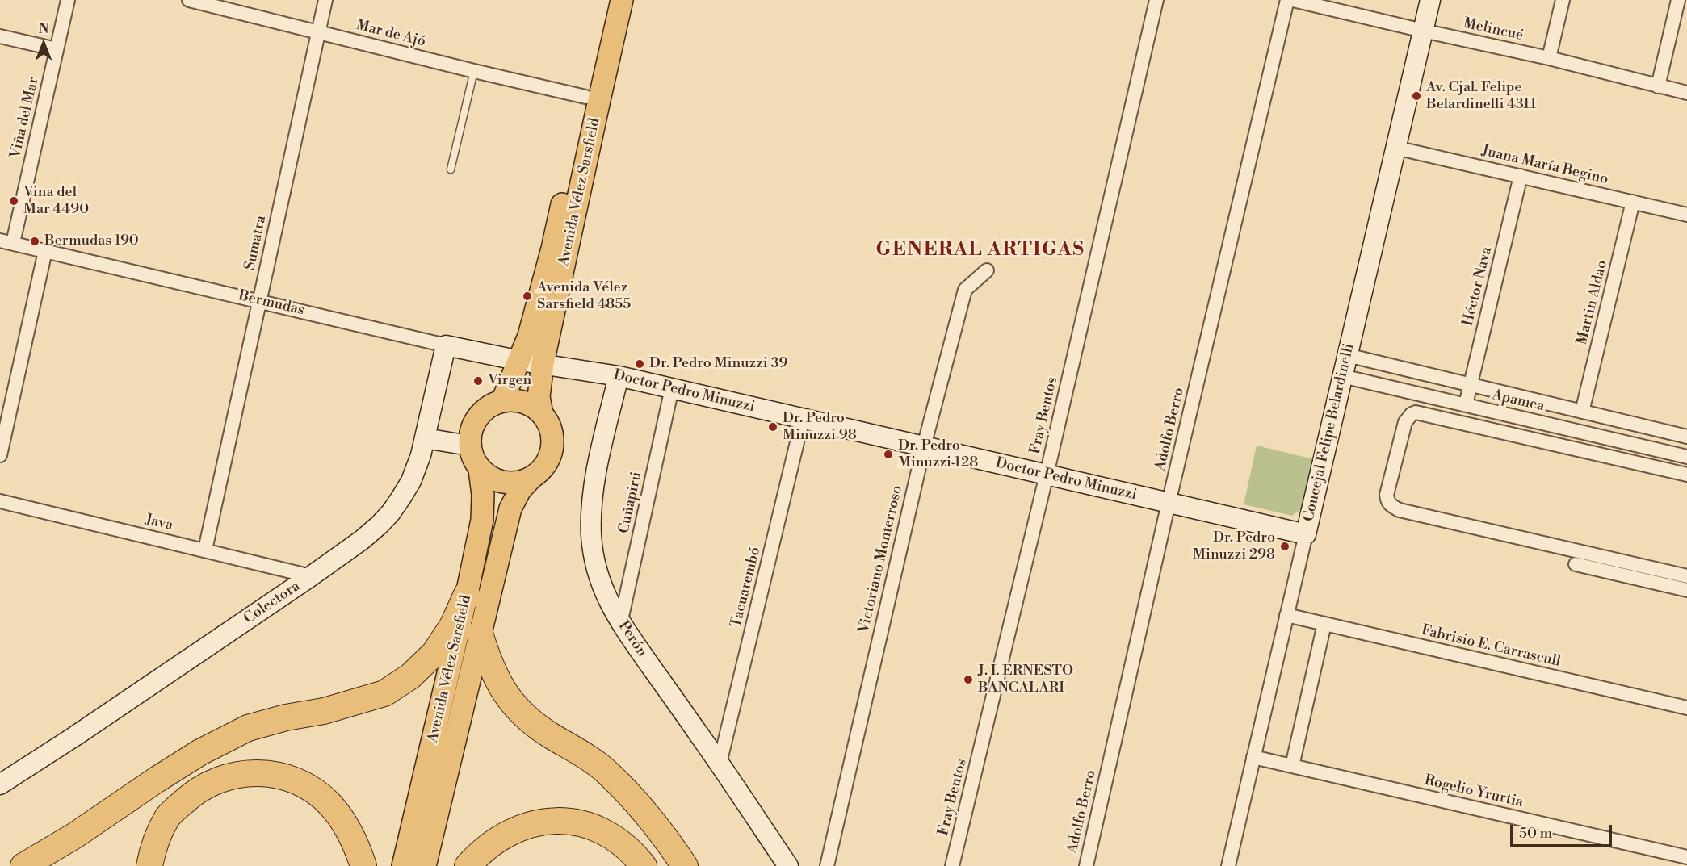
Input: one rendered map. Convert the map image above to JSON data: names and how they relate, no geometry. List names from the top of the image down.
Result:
{
  "streets": {
    "main road": [
      "Avenida Vélez Sarsfield",
      "Bermudas",
      "Doctor Pedro Minuzzi",
      "Concejal Felipe Belardinelli",
      "Colectora",
      "Perón"
    ],
    "street": [
      "Melincué",
      "Mar de Ajó",
      "Viña del Mar",
      "Juana María Begino",
      "Sumatra",
      "Héctor Nava",
      "Martin Aldao",
      "Apamea",
      "Fray Bentos",
      "Adolfo Berro",
      "Cuñapirú",
      "Java",
      "Victoriano Monterroso",
      "Tacuarembó",
      "Fabrisio E. Carrascull",
      "Rogelio Yrurtia"
    ]
  },
  "crossings": [
    ["Melincué", "Concejal Felipe Belardinelli"],
    ["Mar de Ajó", "Avenida Vélez Sarsfield"],
    ["Mar de Ajó", "Sumatra"],
    ["Viña del Mar", "Bermudas"],
    ["Juana María Begino", "Héctor Nava"],
    ["Juana María Begino", "Martin Aldao"],
    ["Juana María Begino", "Concejal Felipe Belardinelli"],
    ["Avenida Vélez Sarsfield", "Bermudas"],
    ["Avenida Vélez Sarsfield", "Doctor Pedro Minuzzi"],
    ["Sumatra", "Bermudas"],
    ["Sumatra", "Java"],
    ["Héctor Nava", "Apamea"],
    ["Martin Aldao", "Apamea"],
    ["Bermudas", "Doctor Pedro Minuzzi"],
    ["Bermudas", "Colectora"],
    ["Doctor Pedro Minuzzi", "Fray Bentos"],
    ["Doctor Pedro Minuzzi", "Adolfo Berro"],
    ["Doctor Pedro Minuzzi", "Concejal Felipe Belardinelli"],
    ["Doctor Pedro Minuzzi", "Cuñapirú"],
    ["Doctor Pedro Minuzzi", "Victoriano Monterroso"],
    ["Doctor Pedro Minuzzi", "Tacuarembó"],
    ["Doctor Pedro Minuzzi", "Perón"],
    ["Apamea", "Concejal Felipe Belardinelli"],
    ["Concejal Felipe Belardinelli", "Fabrisio E. Carrascull"],
    ["Concejal Felipe Belardinelli", "Rogelio Yrurtia"],
    ["Cuñapirú", "Perón"],
    ["Java", "Colectora"],
    ["Tacuarembó", "Perón"]
  ],
  "districts": ["GENERAL ARTIGAS"],
  "places": [
    "Av. Cjal. Felipe Belardinelli 4311",
    "Vina del Mar 4490",
    "Bermudas 190",
    "Avenida Vélez Sarsfield 4855",
    "Dr. Pedro Minuzzi 39",
    "Virgen",
    "Dr. Pedro Minuzzi 98",
    "Dr. Pedro Minuzzi 128",
    "Dr. Pedro Minuzzi 298",
    "J. I. ERNESTO BANCALARI"
  ],
  "scale_bar": "50 m",
  "north": "top"
}
